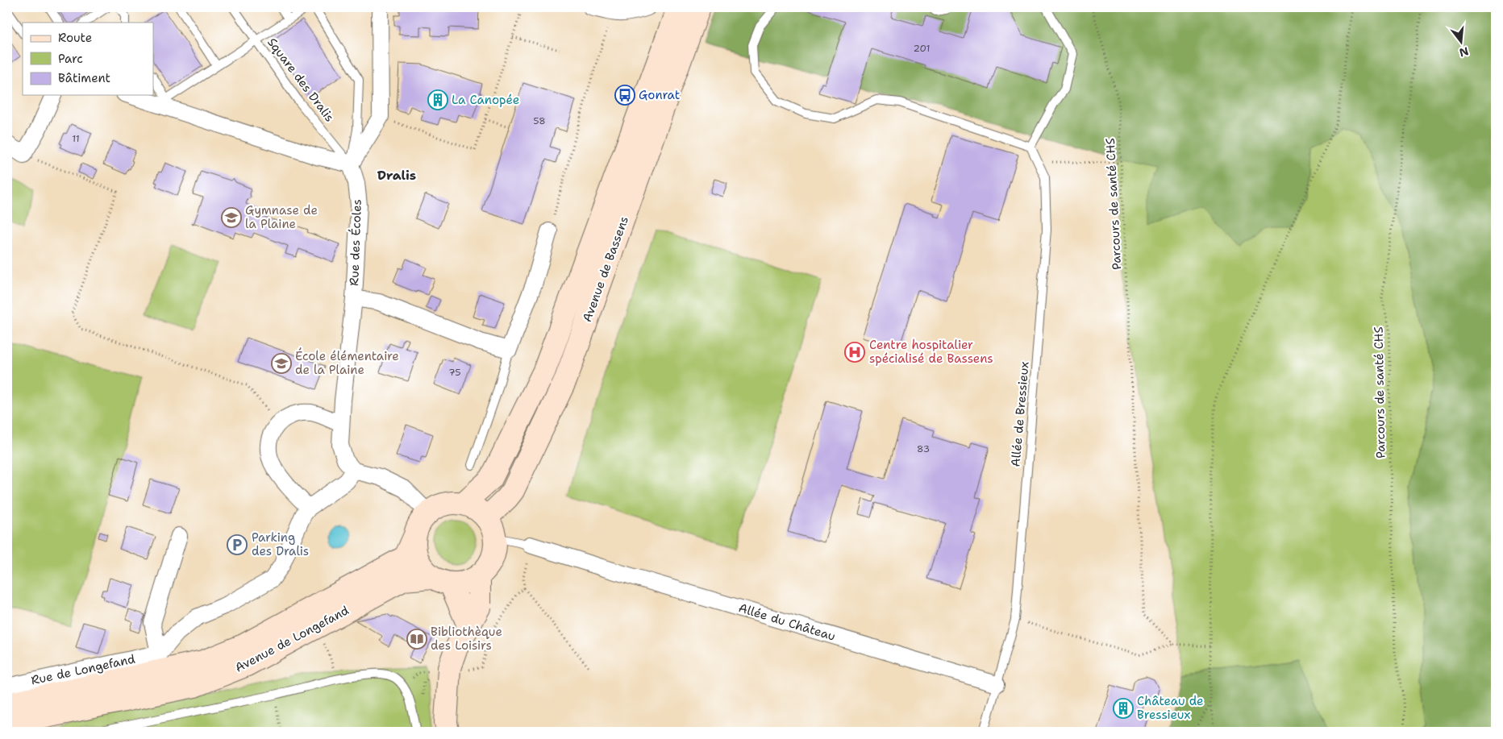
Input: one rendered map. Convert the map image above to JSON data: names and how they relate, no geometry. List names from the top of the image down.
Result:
{
  "streets": {
    "main road": ["Avenue de Bassens", "Avenue de Longefand"],
    "street": ["Rue des Écoles", "Allée du Château", "Rue de Longefand"],
    "lane": ["Square des Dralis", "Allée de Bressieux"],
    "path": ["Parcours de santé CHS"]
  },
  "crossings": [
    ["Square des Dralis", "Rue des Écoles"],
    ["Avenue de Bassens", "Avenue de Longefand"],
    ["Allée de Bressieux", "Allée du Château"]
  ],
  "districts": ["Dralis"],
  "places": {
    "bus stop": ["Gonrat"],
    "building": ["La Canopée", "Château de Bressieux"],
    "school or university": ["Gymnase de la Plaine", "École élémentaire de la Plaine"],
    "hospital": ["Centre hospitalier spécialisé de Bassens"],
    "parking": ["Parking des Dralis"],
    "library": ["Bibliothèque des Loisirs"]
  },
  "house_numbers": [
    "201",
    "58",
    "11",
    "75",
    "83"
  ],
  "legend": ["Route", "Parc", "Bâtiment"],
  "north": "bottom"
}
